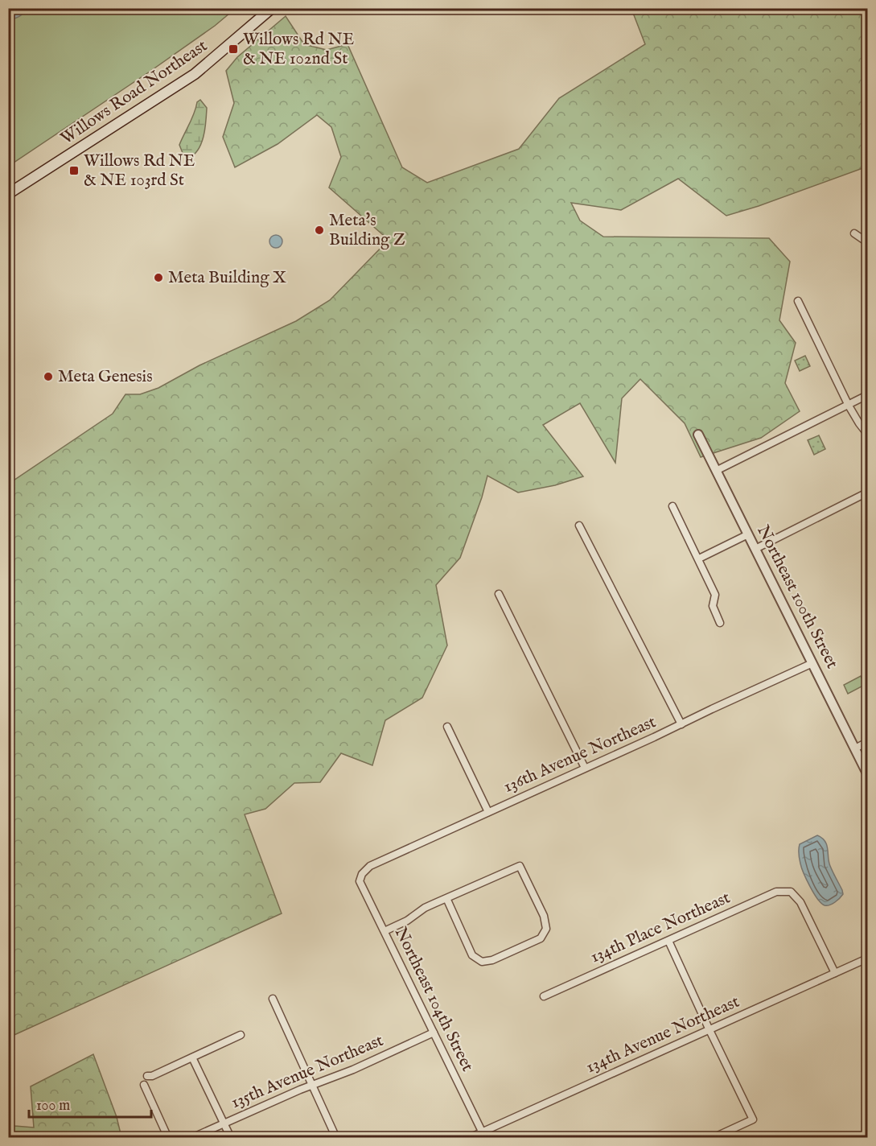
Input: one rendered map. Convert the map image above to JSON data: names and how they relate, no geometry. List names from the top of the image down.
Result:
{
  "streets": {
    "main road": ["Willows Road Northeast"],
    "street": [
      "Northeast 100th Street",
      "136th Avenue Northeast",
      "134th Place Northeast",
      "Northeast 104th Street",
      "134th Avenue Northeast",
      "135th Avenue Northeast"
    ]
  },
  "crossings": [
    ["Northeast 100th Street", "136th Avenue Northeast"],
    ["136th Avenue Northeast", "Northeast 104th Street"],
    ["134th Place Northeast", "134th Avenue Northeast"],
    ["Northeast 104th Street", "134th Avenue Northeast"],
    ["Northeast 104th Street", "135th Avenue Northeast"]
  ],
  "places": {
    "transit": ["Willows Rd NE & NE 102nd St", "Willows Rd NE & NE 103rd St"],
    "other": ["Meta's Building Z", "Meta Building X", "Meta Genesis"]
  },
  "scale_bar": "100 m"
}
